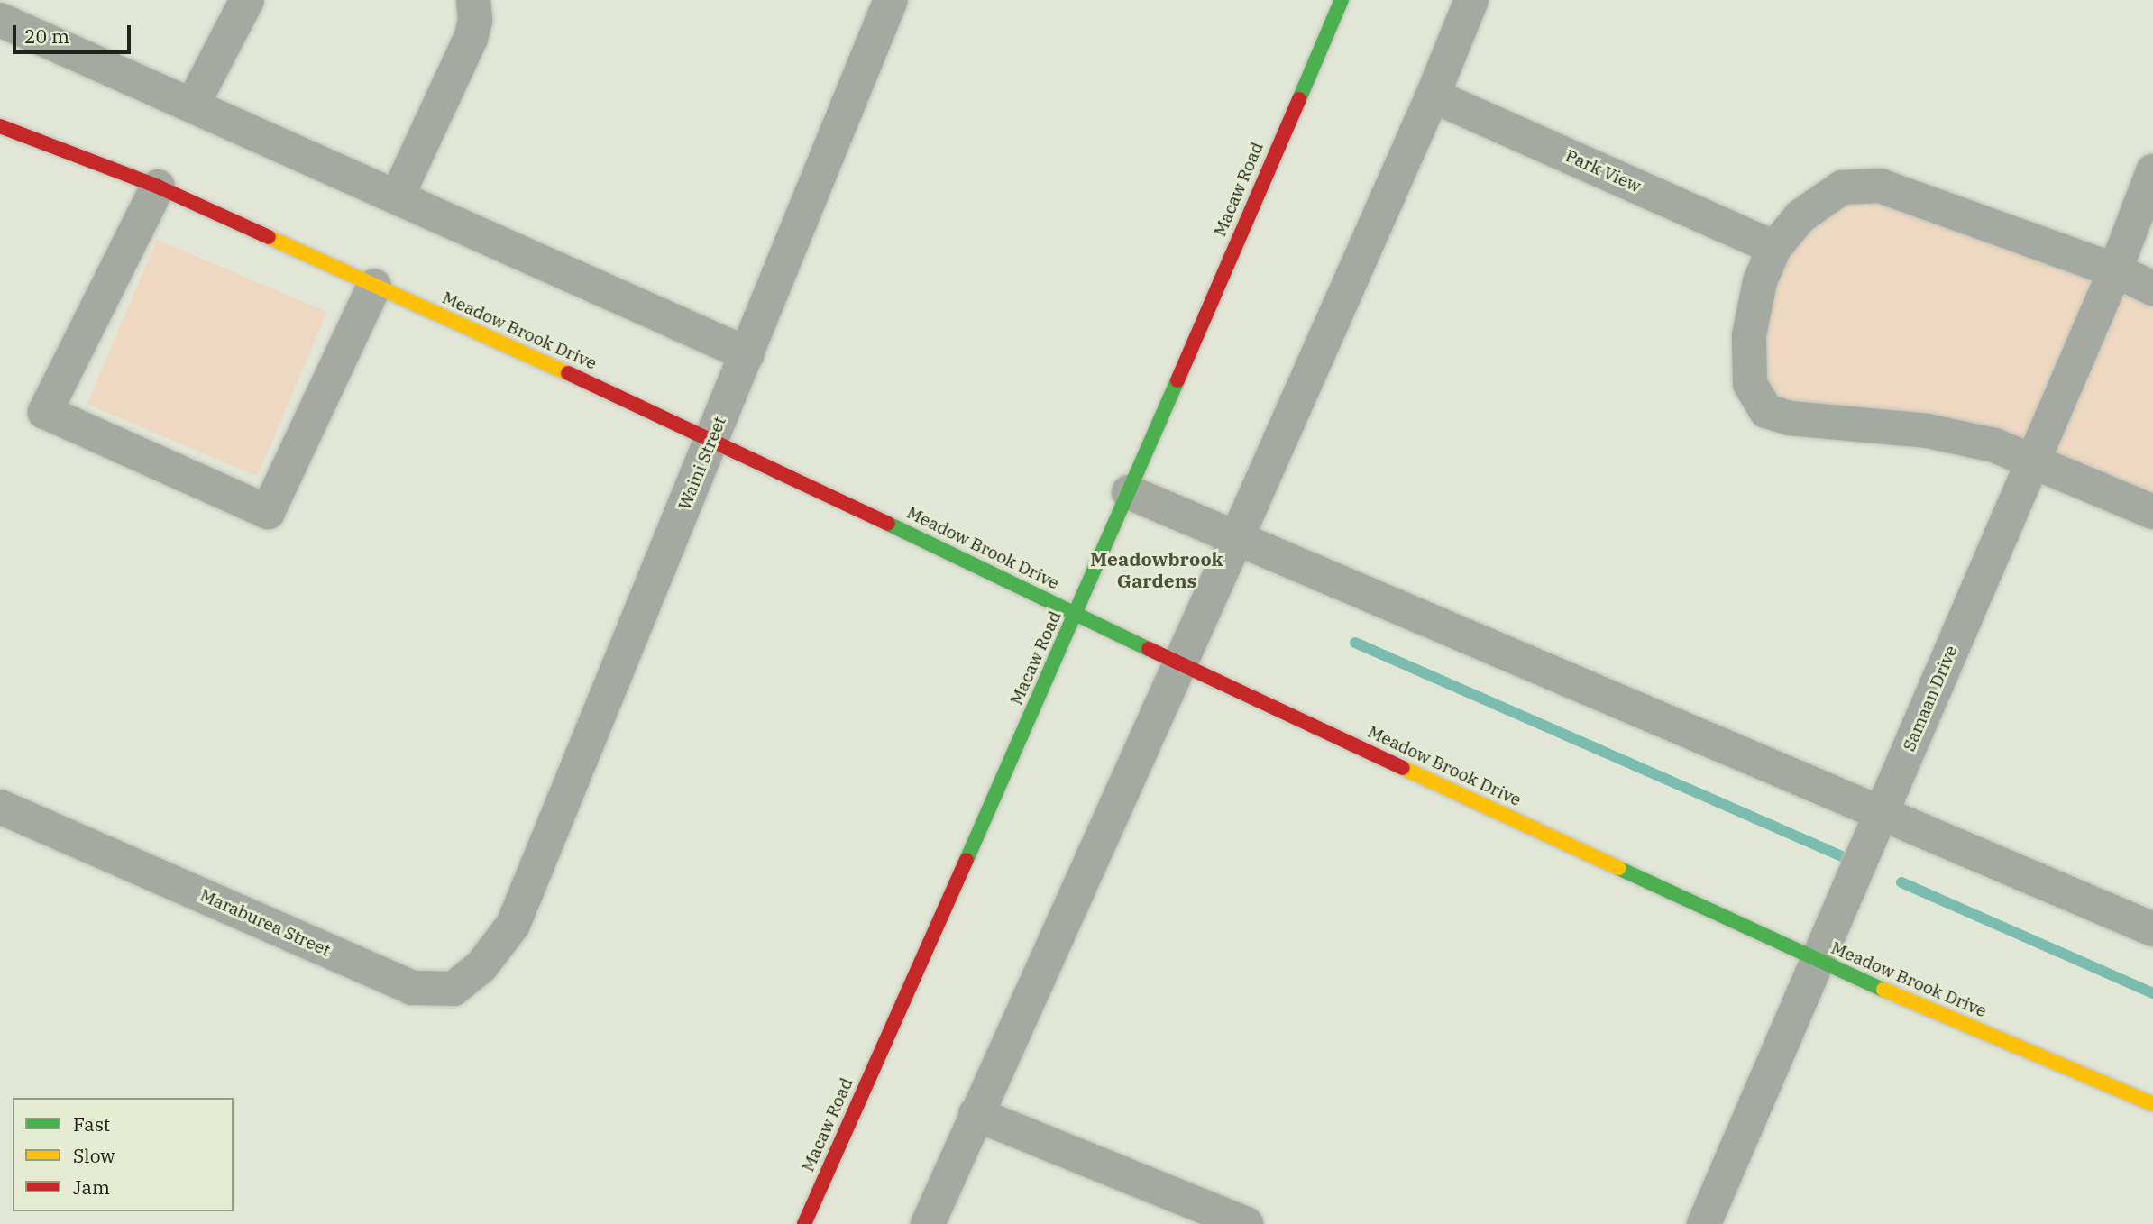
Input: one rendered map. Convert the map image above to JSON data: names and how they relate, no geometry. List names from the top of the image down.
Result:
{
  "streets": {
    "street": [
      "Park View",
      "Macaw Road",
      "Meadow Brook Drive",
      "Waini Street",
      "Samaan Drive",
      "Maraburea Street"
    ]
  },
  "crossings": [
    ["Macaw Road", "Meadow Brook Drive"],
    ["Meadow Brook Drive", "Waini Street"],
    ["Meadow Brook Drive", "Samaan Drive"],
    ["Waini Street", "Maraburea Street"]
  ],
  "districts": ["Meadowbrook Gardens"],
  "legend": ["Fast", "Slow", "Jam"],
  "scale_bar": "20 m"
}
